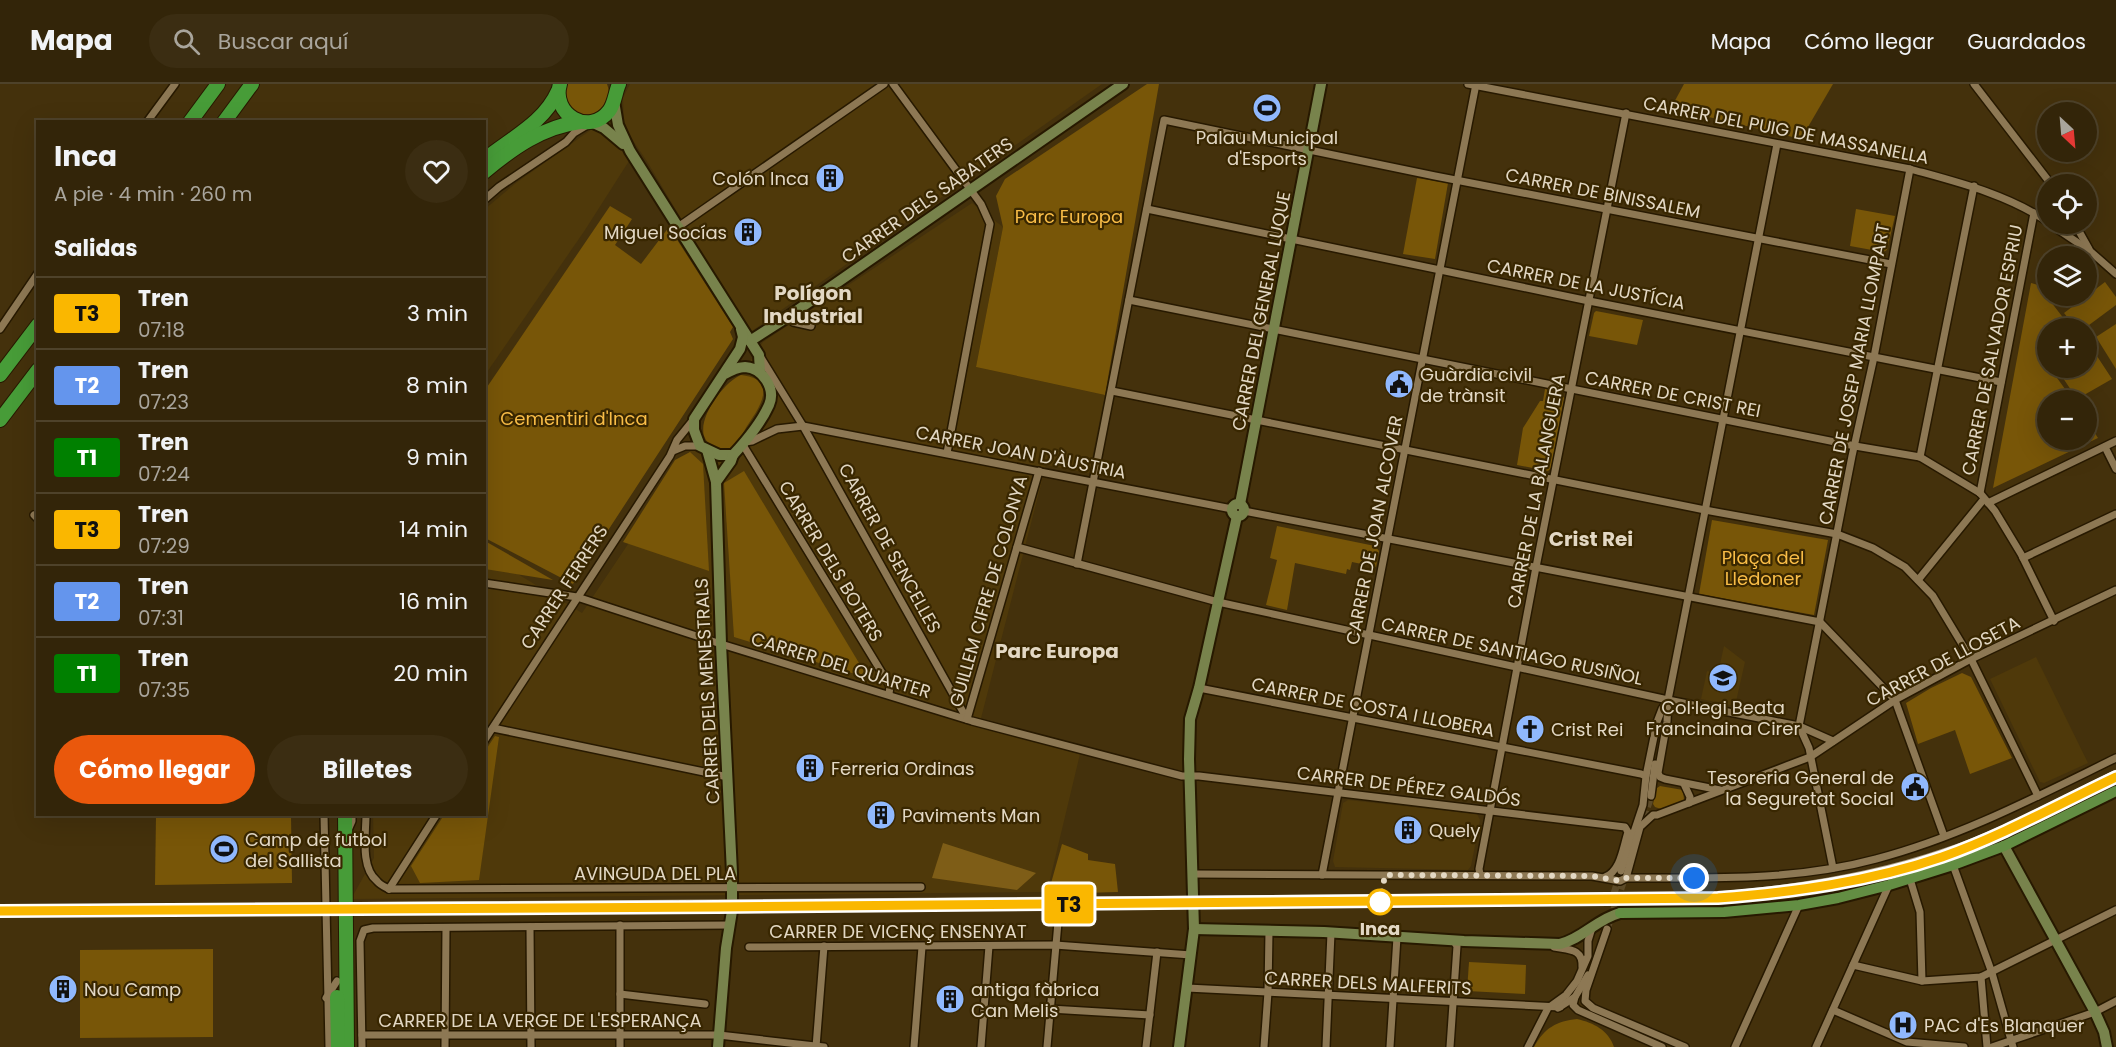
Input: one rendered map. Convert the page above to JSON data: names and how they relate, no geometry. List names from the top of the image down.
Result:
{
  "streets": {
    "street": [
      "CARRER DEL PUIG DE MASSANELLA",
      "CARRER DE BINISSALEM",
      "CARRER DELS SABATERS",
      "CARRER DE LA JUSTÍCIA",
      "CARRER DEL GENERAL LUQUE",
      "CARRER DE SALVADOR ESPRIU",
      "CARRER DE JOSEP MARIA LLOMPART",
      "CARRER DE CRIST REI",
      "CARRER JOAN D'ÀUSTRIA",
      "CARRER DE LA BALANGUERA",
      "CARRER DE JOAN ALCOVER",
      "CARRER DE SENCELLES",
      "CARRER DELS BOTERS",
      "CARRER FERRERS",
      "GUILLEM CIFRE DE COLONYA",
      "CARRER DE SANTIAGO RUSIÑOL",
      "CARRER DE LLOSETA",
      "CARRER DEL QUARTER",
      "CARRER DELS MENESTRALS",
      "CARRER DE COSTA I LLOBERA",
      "CARRER DE PÉREZ GALDÓS",
      "AVINGUDA DEL PLA",
      "CARRER DE VICENÇ ENSENYAT",
      "CARRER DELS MALFERITS",
      "CARRER DE LA VERGE DE L'ESPERANÇA"
    ]
  },
  "crossings": [
    ["CARRER DEL PUIG DE MASSANELLA", "CARRER DE SALVADOR ESPRIU"],
    ["CARRER DEL PUIG DE MASSANELLA", "CARRER DE JOSEP MARIA LLOMPART"],
    ["CARRER DEL PUIG DE MASSANELLA", "CARRER DE LA BALANGUERA"],
    ["CARRER DEL PUIG DE MASSANELLA", "CARRER DE JOAN ALCOVER"],
    ["CARRER DE BINISSALEM", "CARRER DE LA JUSTÍCIA"],
    ["CARRER DE BINISSALEM", "CARRER DEL GENERAL LUQUE"],
    ["CARRER DE BINISSALEM", "CARRER DE JOSEP MARIA LLOMPART"],
    ["CARRER DE BINISSALEM", "CARRER DE LA BALANGUERA"],
    ["CARRER DE BINISSALEM", "CARRER DE JOAN ALCOVER"],
    ["CARRER DELS SABATERS", "CARRER DE SENCELLES"],
    ["CARRER DE LA JUSTÍCIA", "CARRER DEL GENERAL LUQUE"],
    ["CARRER DE LA JUSTÍCIA", "CARRER DE SALVADOR ESPRIU"],
    ["CARRER DE LA JUSTÍCIA", "CARRER DE JOSEP MARIA LLOMPART"],
    ["CARRER DE LA JUSTÍCIA", "CARRER DE LA BALANGUERA"],
    ["CARRER DE LA JUSTÍCIA", "CARRER DE JOAN ALCOVER"],
    ["CARRER DEL GENERAL LUQUE", "CARRER DE CRIST REI"],
    ["CARRER DEL GENERAL LUQUE", "CARRER JOAN D'ÀUSTRIA"],
    ["CARRER DEL GENERAL LUQUE", "CARRER DE SANTIAGO RUSIÑOL"],
    ["CARRER DEL GENERAL LUQUE", "CARRER DEL QUARTER"],
    ["CARRER DEL GENERAL LUQUE", "CARRER DE COSTA I LLOBERA"],
    ["CARRER DEL GENERAL LUQUE", "CARRER DE PÉREZ GALDÓS"],
    ["CARRER DEL GENERAL LUQUE", "CARRER DE VICENÇ ENSENYAT"],
    ["CARRER DEL GENERAL LUQUE", "CARRER DELS MALFERITS"],
    ["CARRER DE JOSEP MARIA LLOMPART", "CARRER DE CRIST REI"],
    ["CARRER DE JOSEP MARIA LLOMPART", "CARRER JOAN D'ÀUSTRIA"],
    ["CARRER DE JOSEP MARIA LLOMPART", "CARRER DE SANTIAGO RUSIÑOL"],
    ["CARRER DE CRIST REI", "CARRER DE LA BALANGUERA"],
    ["CARRER DE CRIST REI", "CARRER DE JOAN ALCOVER"],
    ["CARRER JOAN D'ÀUSTRIA", "CARRER DE LA BALANGUERA"],
    ["CARRER JOAN D'ÀUSTRIA", "CARRER DE JOAN ALCOVER"],
    ["CARRER JOAN D'ÀUSTRIA", "CARRER DE SENCELLES"],
    ["CARRER JOAN D'ÀUSTRIA", "CARRER DELS BOTERS"],
    ["CARRER JOAN D'ÀUSTRIA", "CARRER FERRERS"],
    ["CARRER JOAN D'ÀUSTRIA", "GUILLEM CIFRE DE COLONYA"],
    ["CARRER JOAN D'ÀUSTRIA", "CARRER DELS MENESTRALS"],
    ["CARRER DE LA BALANGUERA", "CARRER DE SANTIAGO RUSIÑOL"],
    ["CARRER DE LA BALANGUERA", "CARRER DE COSTA I LLOBERA"],
    ["CARRER DE LA BALANGUERA", "CARRER DE PÉREZ GALDÓS"],
    ["CARRER DE JOAN ALCOVER", "CARRER DE SANTIAGO RUSIÑOL"],
    ["CARRER DE JOAN ALCOVER", "CARRER DE COSTA I LLOBERA"],
    ["CARRER DE JOAN ALCOVER", "CARRER DE PÉREZ GALDÓS"],
    ["CARRER DE SENCELLES", "CARRER DELS BOTERS"],
    ["CARRER DE SENCELLES", "CARRER FERRERS"],
    ["CARRER DE SENCELLES", "GUILLEM CIFRE DE COLONYA"],
    ["CARRER DE SENCELLES", "CARRER DEL QUARTER"],
    ["CARRER DE SENCELLES", "CARRER DELS MENESTRALS"],
    ["CARRER DELS BOTERS", "CARRER FERRERS"],
    ["CARRER DELS BOTERS", "CARRER DEL QUARTER"],
    ["CARRER DELS BOTERS", "CARRER DELS MENESTRALS"],
    ["CARRER FERRERS", "CARRER DEL QUARTER"],
    ["CARRER FERRERS", "CARRER DELS MENESTRALS"],
    ["GUILLEM CIFRE DE COLONYA", "CARRER DE SANTIAGO RUSIÑOL"],
    ["GUILLEM CIFRE DE COLONYA", "CARRER DEL QUARTER"],
    ["CARRER DE SANTIAGO RUSIÑOL", "CARRER DE LLOSETA"],
    ["CARRER DEL QUARTER", "CARRER DELS MENESTRALS"],
    ["CARRER DEL QUARTER", "CARRER DE PÉREZ GALDÓS"],
    ["CARRER DELS MENESTRALS", "AVINGUDA DEL PLA"],
    ["CARRER DELS MENESTRALS", "CARRER DE LA VERGE DE L'ESPERANÇA"]
  ],
  "districts": ["Polígon Industrial", "Crist Rei", "Parc Europa"],
  "parks": ["Parc Europa", "Cementiri d'Inca", "Plaça del Lledoner"],
  "places": {
    "sports": ["Palau Municipal d'Esports", "Camp de futbol del Sallista"],
    "building": [
      "Colón Inca",
      "Miguel Socías",
      "Ferreria Ordinas",
      "Paviments Man",
      "Quely",
      "Nou Camp",
      "antiga fàbrica Can Melis"
    ],
    "public building": ["Guàrdia civil de trànsit", "Tesoreria General de la Seguretat Social"],
    "school or university": ["Col·legi Beata Francinaina Cirer"],
    "church": ["Crist Rei"],
    "other": ["Inca"],
    "hospital": ["PAC d'Es Blanquer"]
  },
  "north": "bottom right",
  "page": {
    "header": "Mapa",
    "search": "Buscar aquí",
    "nav": ["Mapa", "Cómo llegar", "Guardados"],
    "on_map": "T3",
    "map_buttons": ["+", "−"],
    "heading": [
      ["Inca", "A pie · 4 min · 260 m"],
      "Salidas"
    ],
    "list": [
      {
        "mark": "T3",
        "name": "Tren",
        "note": "07:18",
        "value": "3 min"
      },
      {
        "mark": "T2",
        "name": "Tren",
        "note": "07:23",
        "value": "8 min"
      },
      {
        "mark": "T1",
        "name": "Tren",
        "note": "07:24",
        "value": "9 min"
      },
      {
        "mark": "T3",
        "name": "Tren",
        "note": "07:29",
        "value": "14 min"
      },
      {
        "mark": "T2",
        "name": "Tren",
        "note": "07:31",
        "value": "16 min"
      },
      {
        "mark": "T1",
        "name": "Tren",
        "note": "07:35",
        "value": "20 min"
      }
    ],
    "buttons": ["Cómo llegar", "Billetes"]
  }
}
